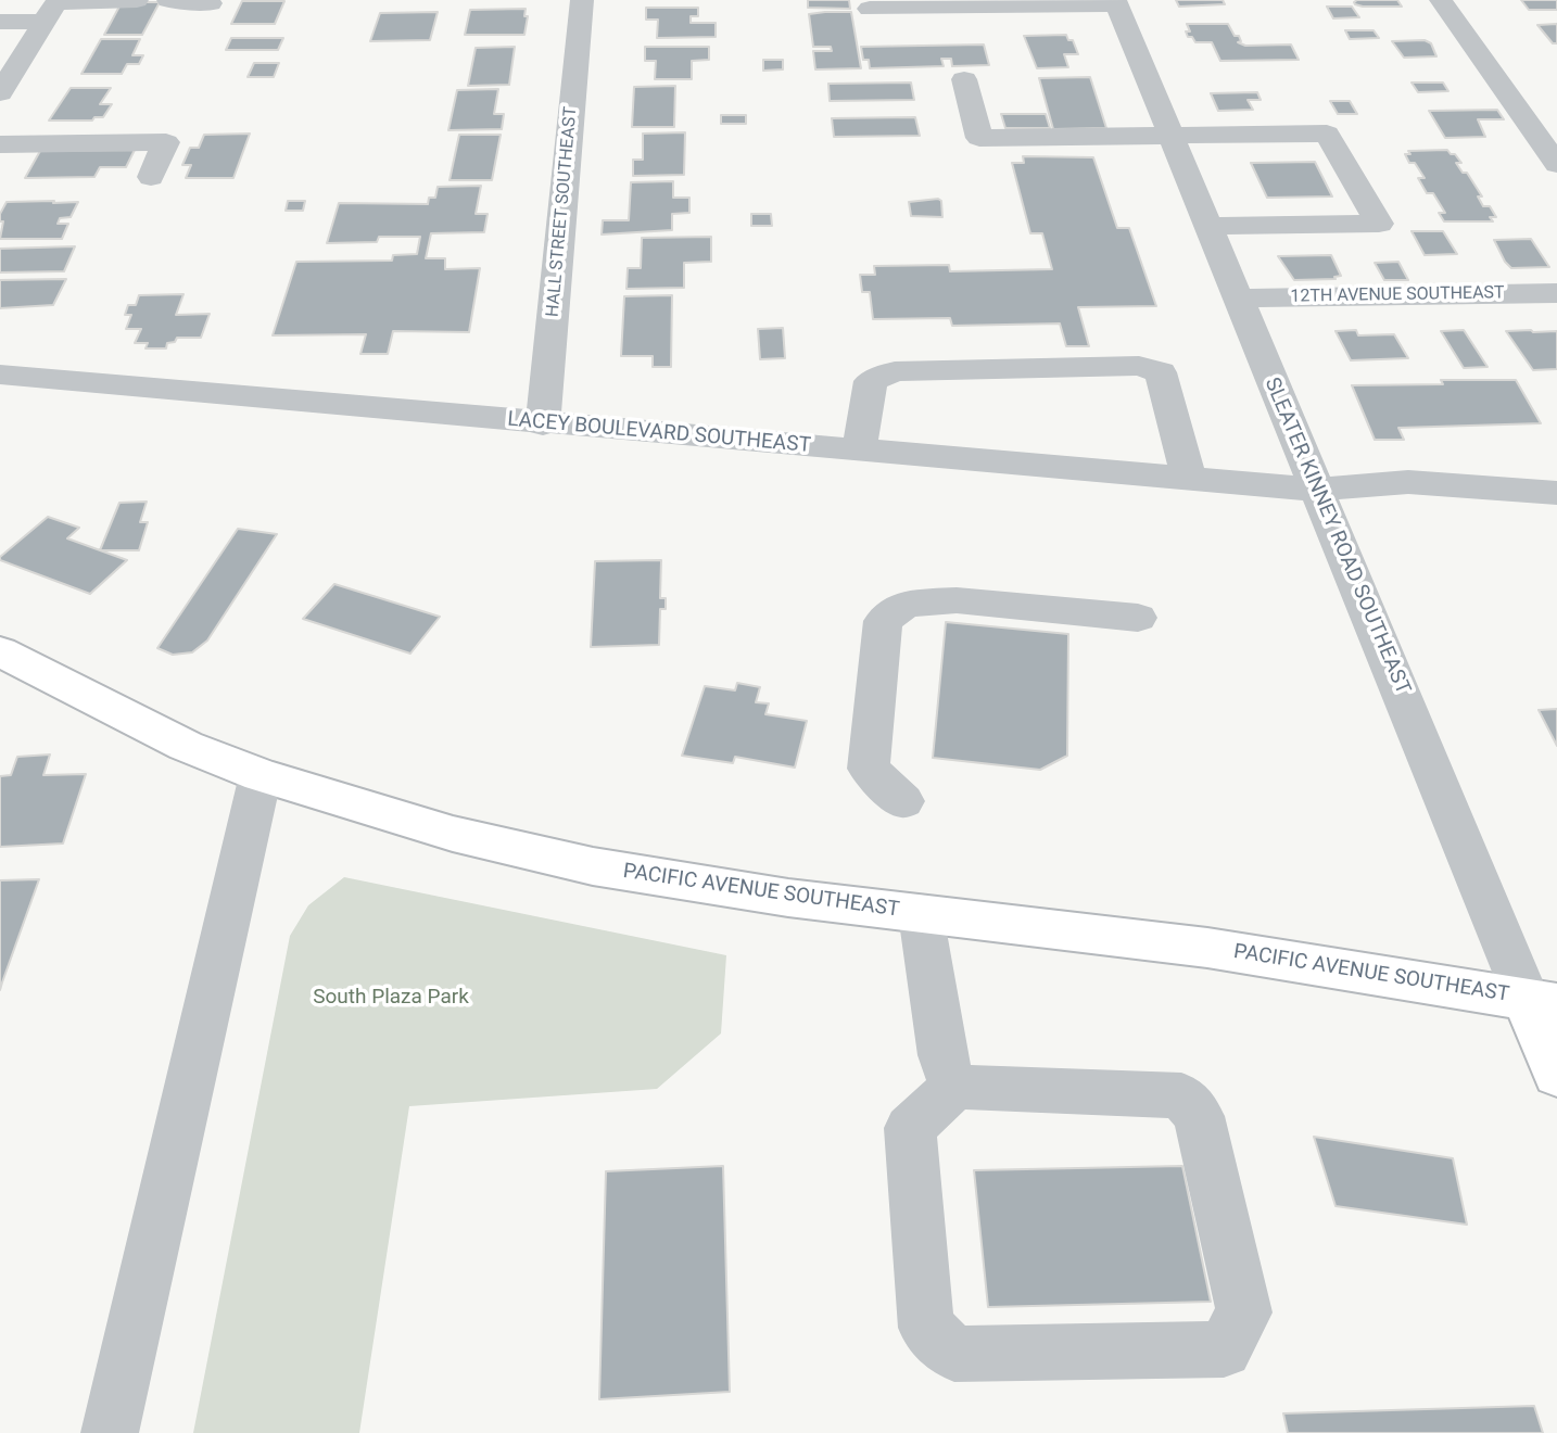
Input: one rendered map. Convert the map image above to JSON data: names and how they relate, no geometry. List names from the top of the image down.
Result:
{
  "streets": {
    "main road": ["SLEATER KINNEY ROAD SOUTHEAST", "PACIFIC AVENUE SOUTHEAST"],
    "street": ["HALL STREET SOUTHEAST", "12TH AVENUE SOUTHEAST", "LACEY BOULEVARD SOUTHEAST"]
  },
  "crossings": [
    ["HALL STREET SOUTHEAST", "LACEY BOULEVARD SOUTHEAST"],
    ["12TH AVENUE SOUTHEAST", "SLEATER KINNEY ROAD SOUTHEAST"],
    ["LACEY BOULEVARD SOUTHEAST", "SLEATER KINNEY ROAD SOUTHEAST"],
    ["SLEATER KINNEY ROAD SOUTHEAST", "PACIFIC AVENUE SOUTHEAST"]
  ],
  "parks": ["South Plaza Park"]
}
